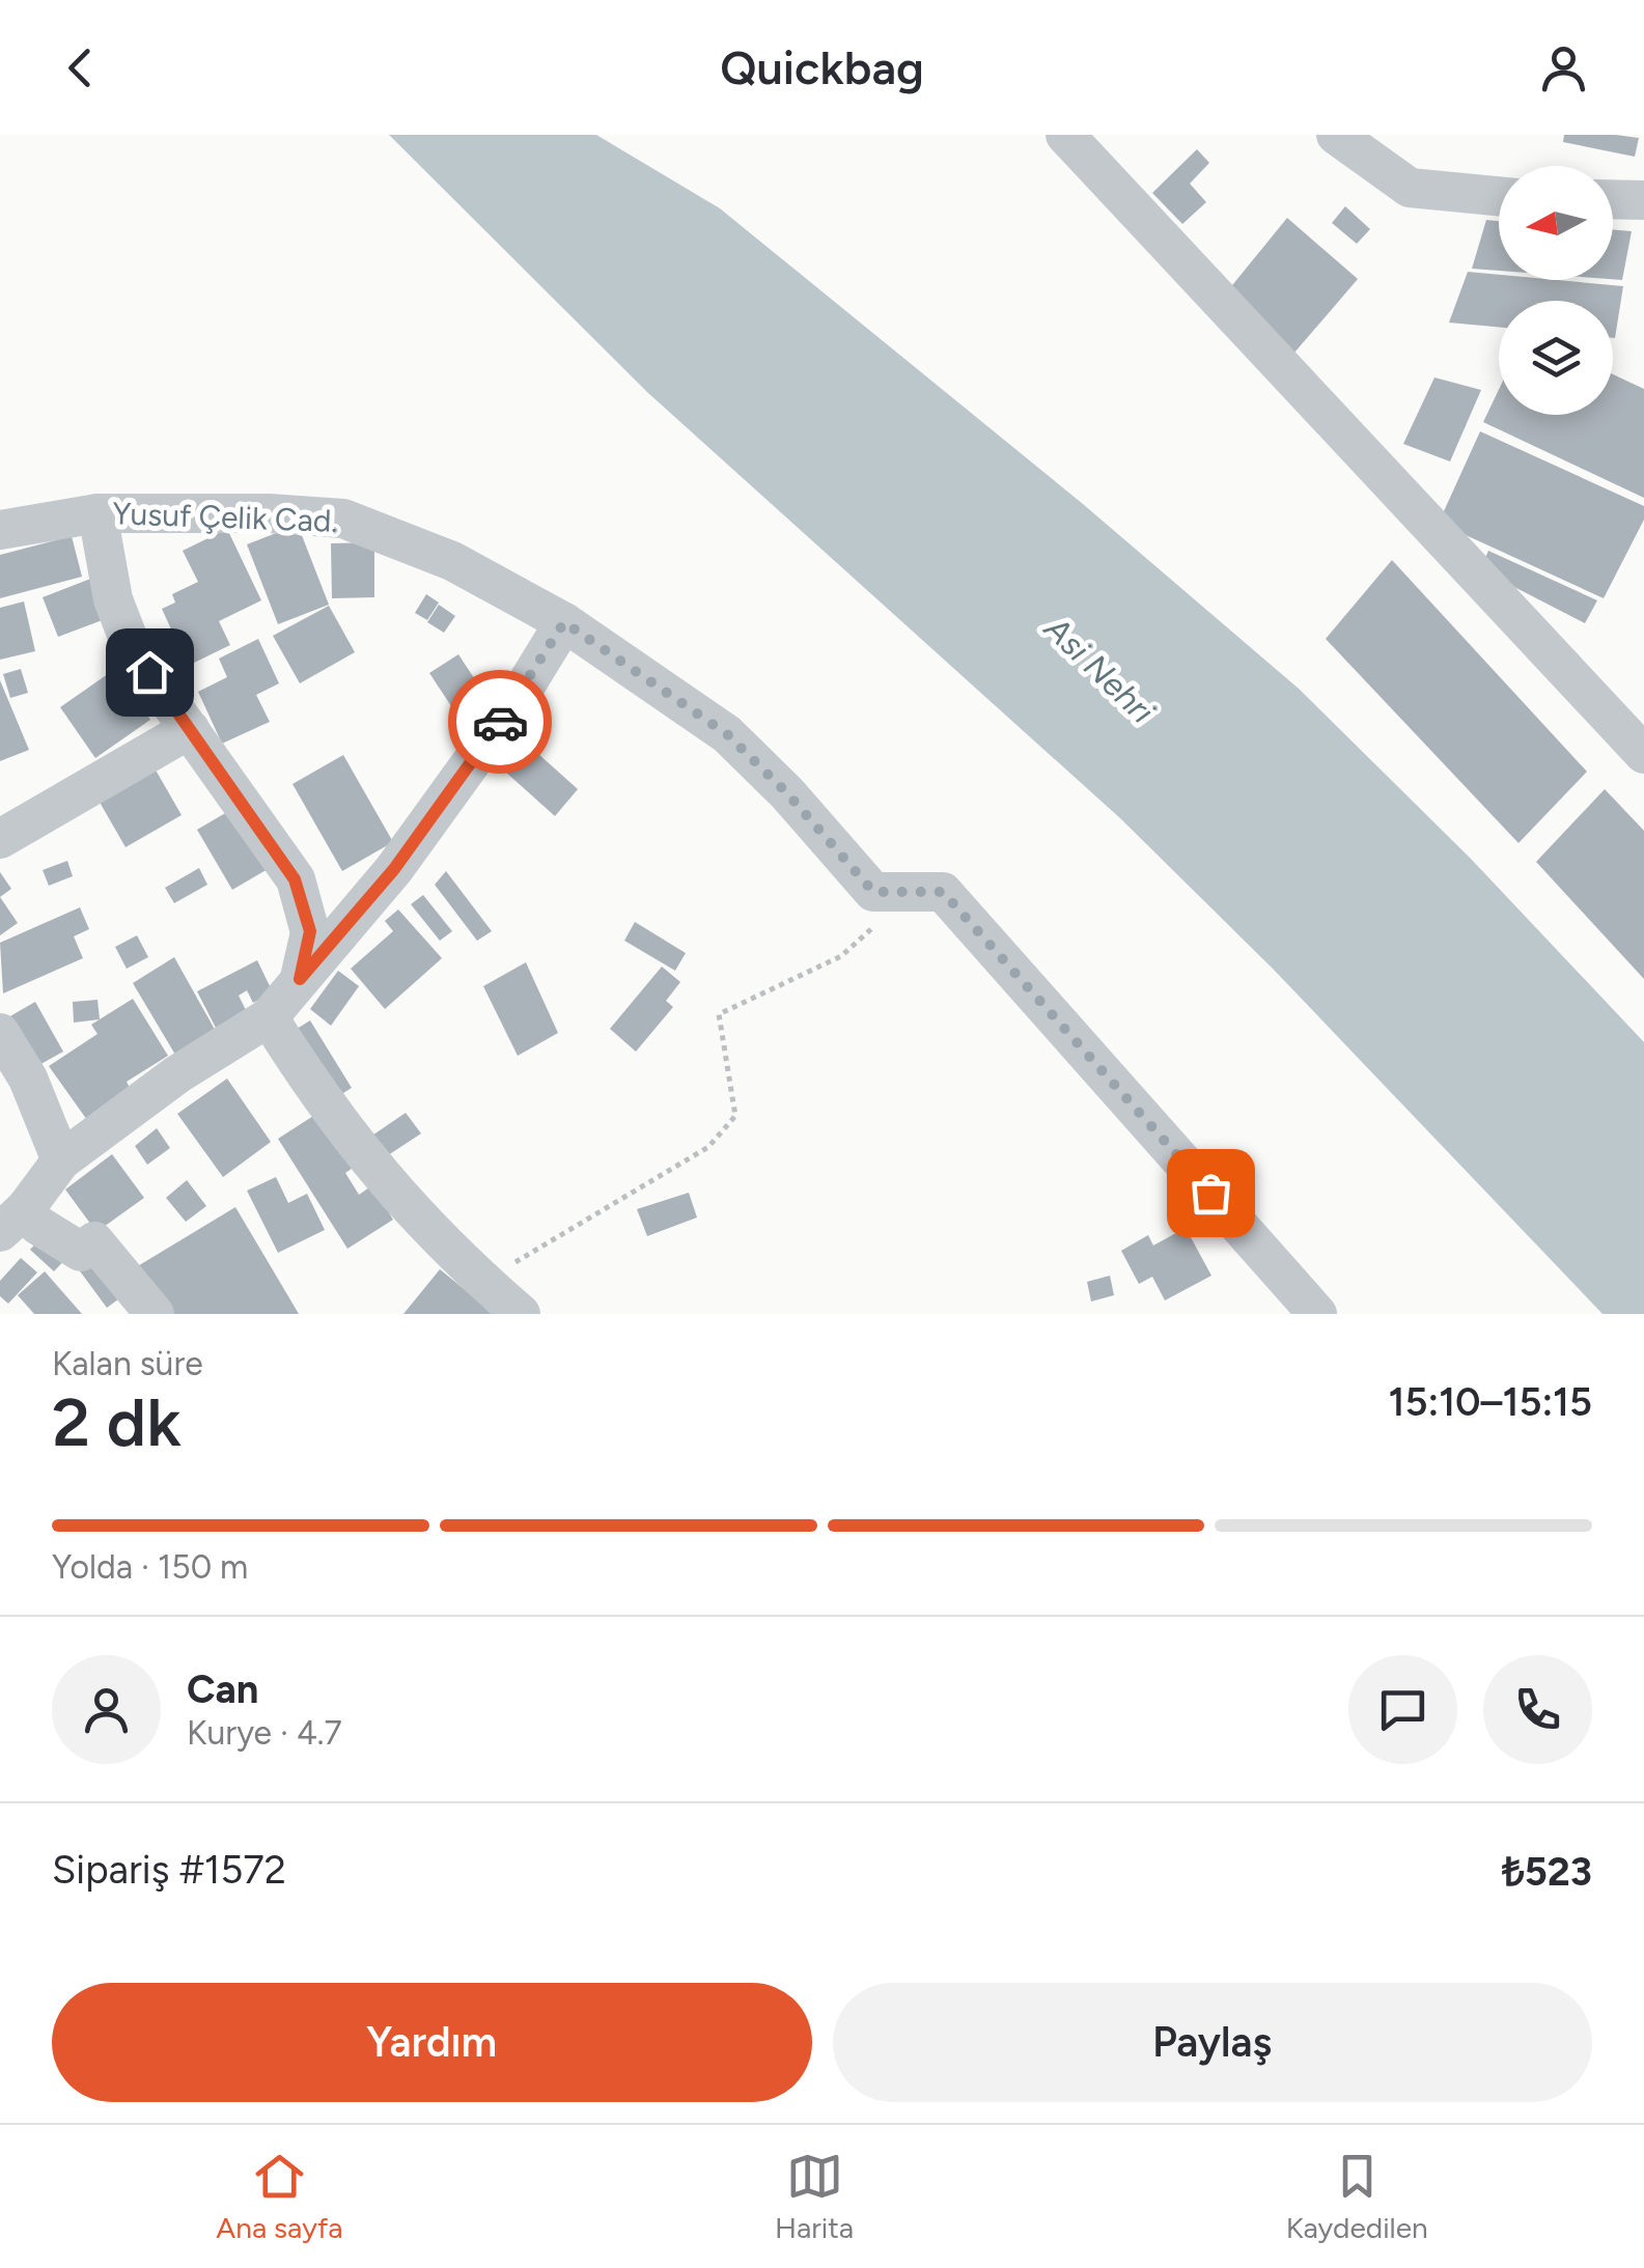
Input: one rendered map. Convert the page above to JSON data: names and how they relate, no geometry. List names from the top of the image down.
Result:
{
  "streets": {
    "street": ["Yusuf Çelik Cad."]
  },
  "water": ["Asi Nehri"],
  "north": "left",
  "page": {
    "header": "Quickbag",
    "heading": ["2 dk", "Kalan süre", "15:10–15:15"],
    "panel": [
      "Can",
      "Kurye · 4.7",
      "Sipariş #1572",
      "₺523"
    ],
    "bar": "Yolda · 150 m",
    "buttons": ["Yardım", "Paylaş"],
    "tabs": ["Ana sayfa", "Harita", "Kaydedilen"]
  }
}
